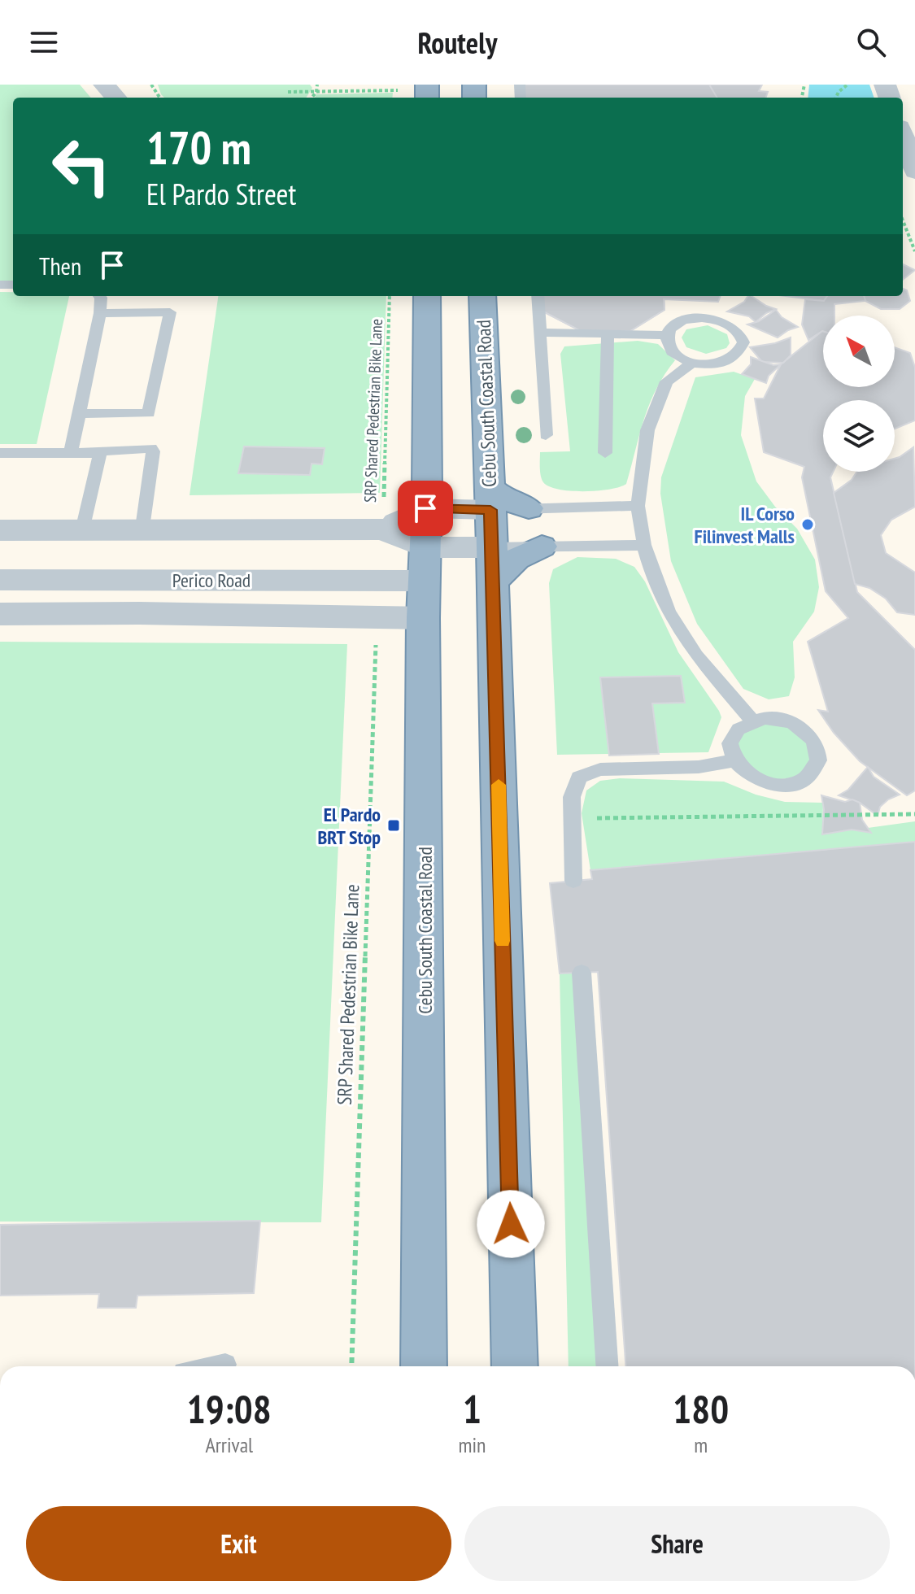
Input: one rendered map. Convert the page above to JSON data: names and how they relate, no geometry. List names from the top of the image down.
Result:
{
  "streets": {
    "highway": ["Cebu South Coastal Road"],
    "street": ["Perico Road"],
    "path": ["SRP Shared Pedestrian Bike Lane"]
  },
  "crossings": [
    ["Cebu South Coastal Road", "Perico Road"],
    ["SRP Shared Pedestrian Bike Lane", "Perico Road"]
  ],
  "places": {
    "other": ["IL Corso Filinvest Malls"],
    "transit": ["El Pardo BRT Stop"]
  },
  "north": "top left",
  "page": {
    "header": "Routely",
    "turn": ["170 m", "El Pardo Street"],
    "then": "Then",
    "eta": [
      "19:08",
      "Arrival",
      "1",
      "min",
      "180",
      "m"
    ],
    "buttons": ["Exit", "Share"]
  }
}
